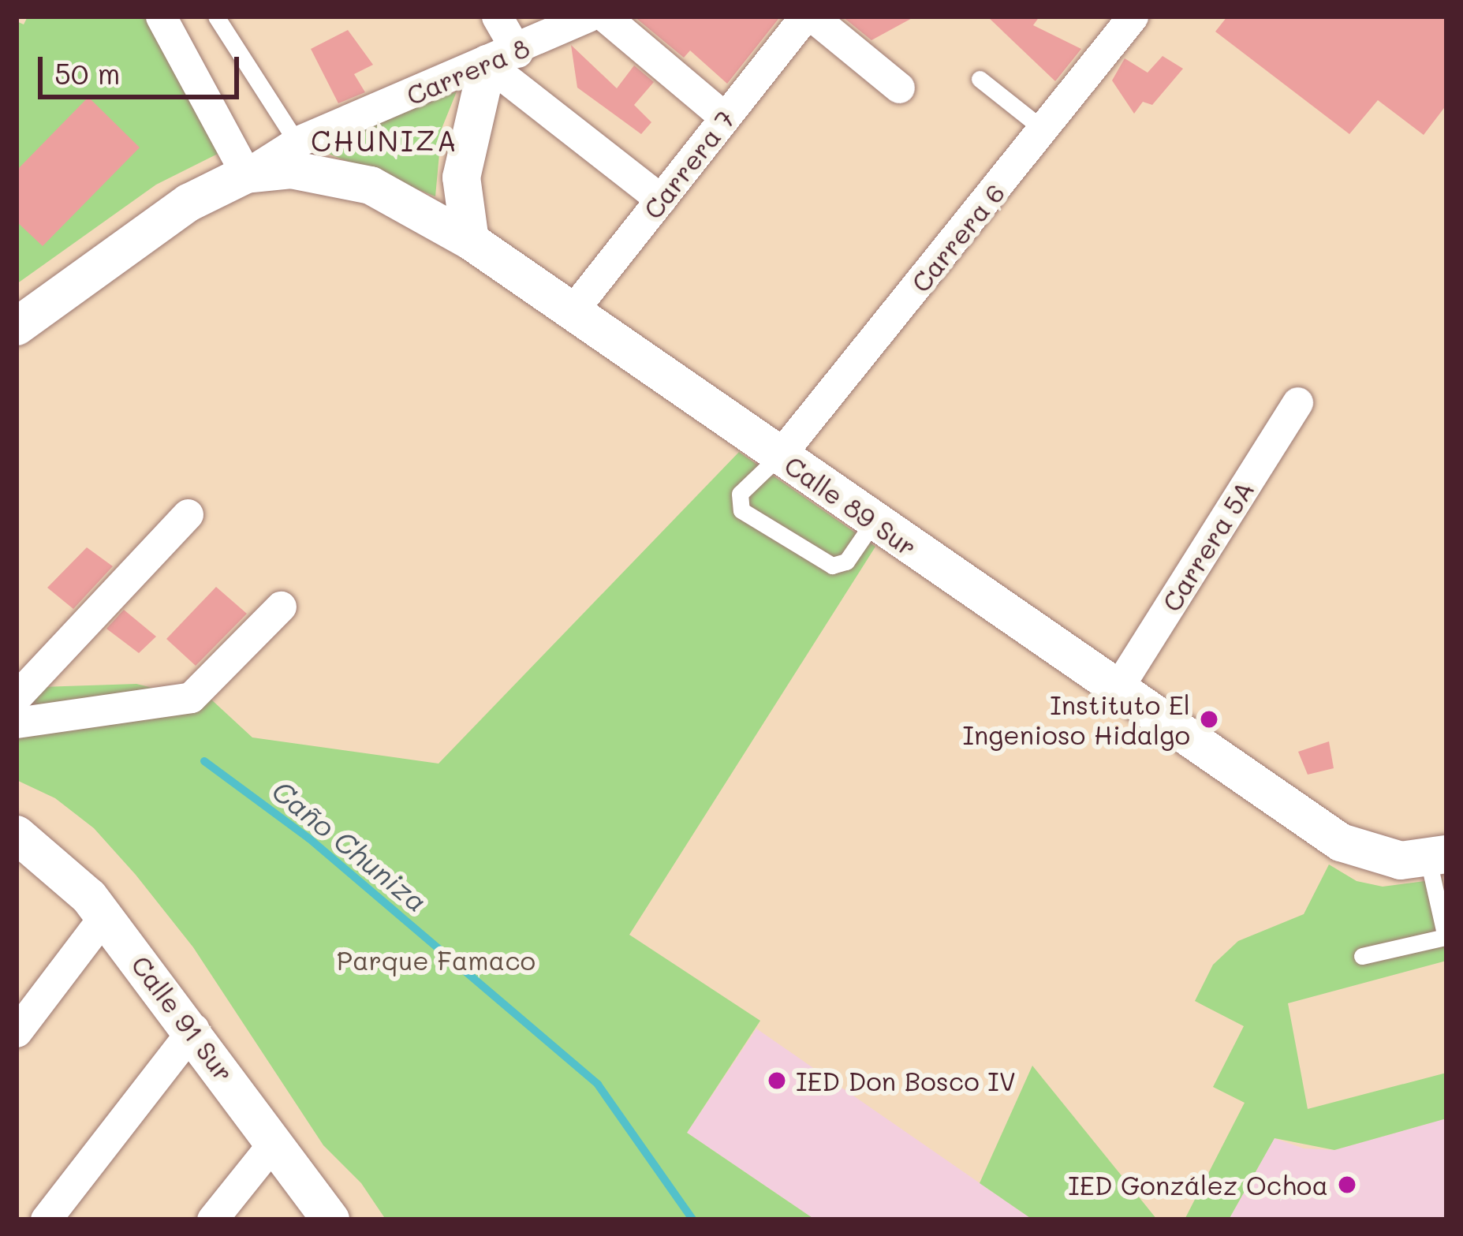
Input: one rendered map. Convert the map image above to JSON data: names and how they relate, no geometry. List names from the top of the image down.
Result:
{
  "streets": {
    "street": [
      "Carrera 8",
      "Carrera 7",
      "Carrera 6",
      "Calle 89 Sur",
      "Carrera 5A",
      "Calle 91 Sur"
    ]
  },
  "crossings": [
    ["Carrera 8", "Calle 89 Sur"],
    ["Carrera 7", "Calle 89 Sur"],
    ["Carrera 6", "Calle 89 Sur"],
    ["Calle 89 Sur", "Carrera 5A"]
  ],
  "districts": ["CHUNIZA"],
  "water": ["Caño Chuniza"],
  "parks": ["Parque Famaco"],
  "places": ["Instituto El Ingenioso Hidalgo", "IED Don Bosco IV", "IED González Ochoa"],
  "scale_bar": "50 m"
}
